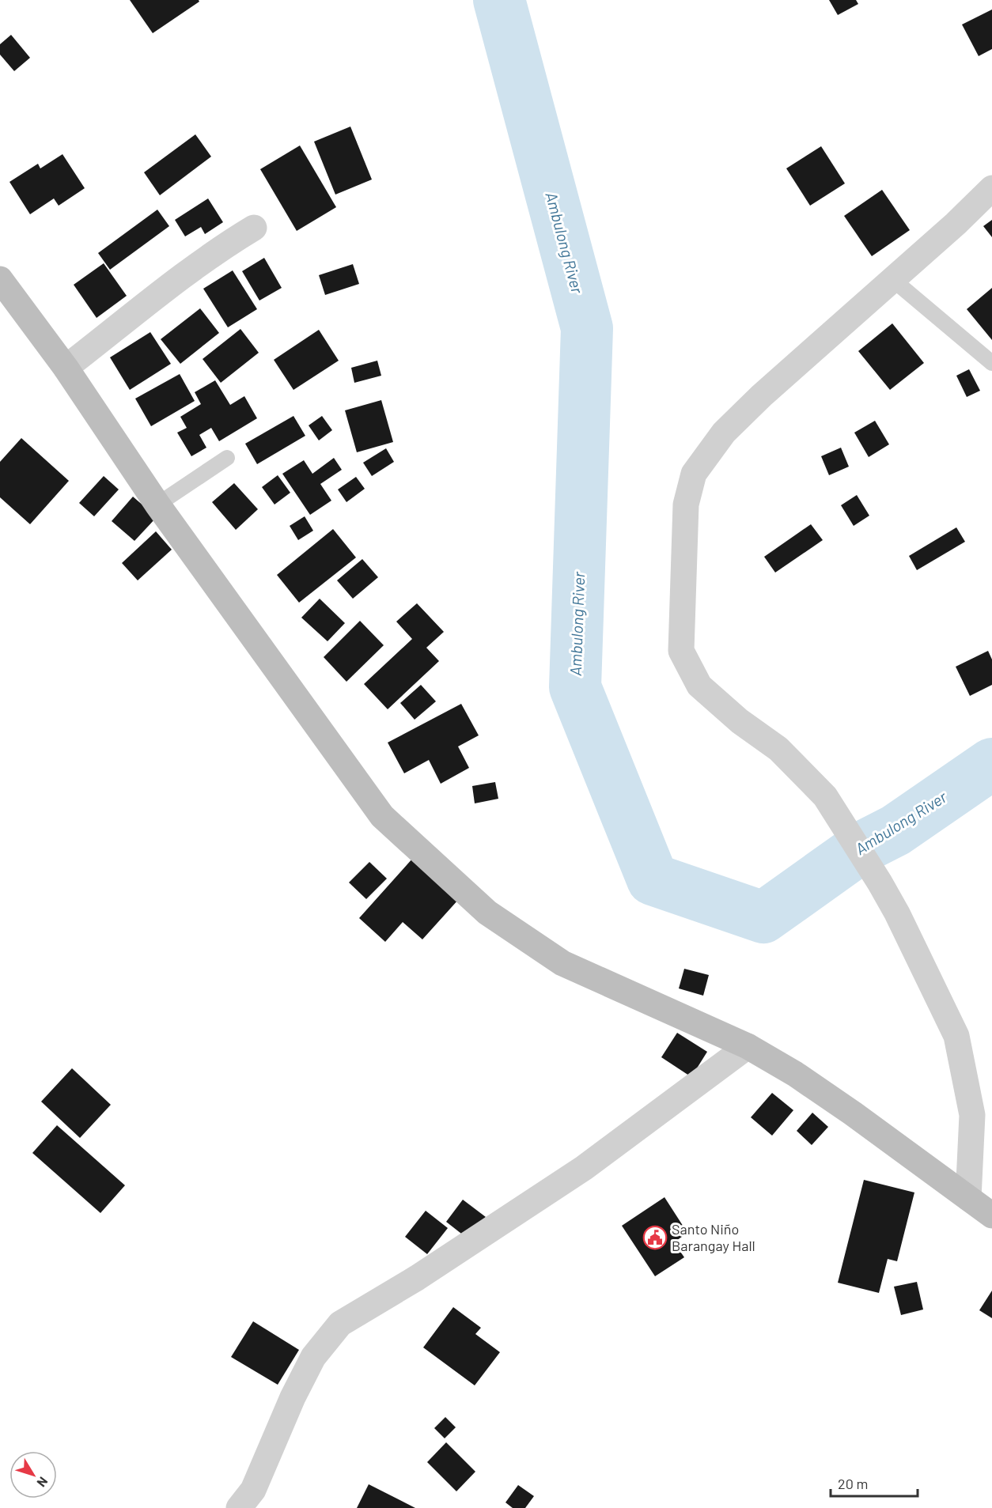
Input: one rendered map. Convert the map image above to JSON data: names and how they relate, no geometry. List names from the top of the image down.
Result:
{
  "water": ["Ambulong River"],
  "places": {
    "public building": ["Santo Niño Barangay Hall"]
  },
  "scale_bar": "20 m",
  "north": "bottom right"
}
